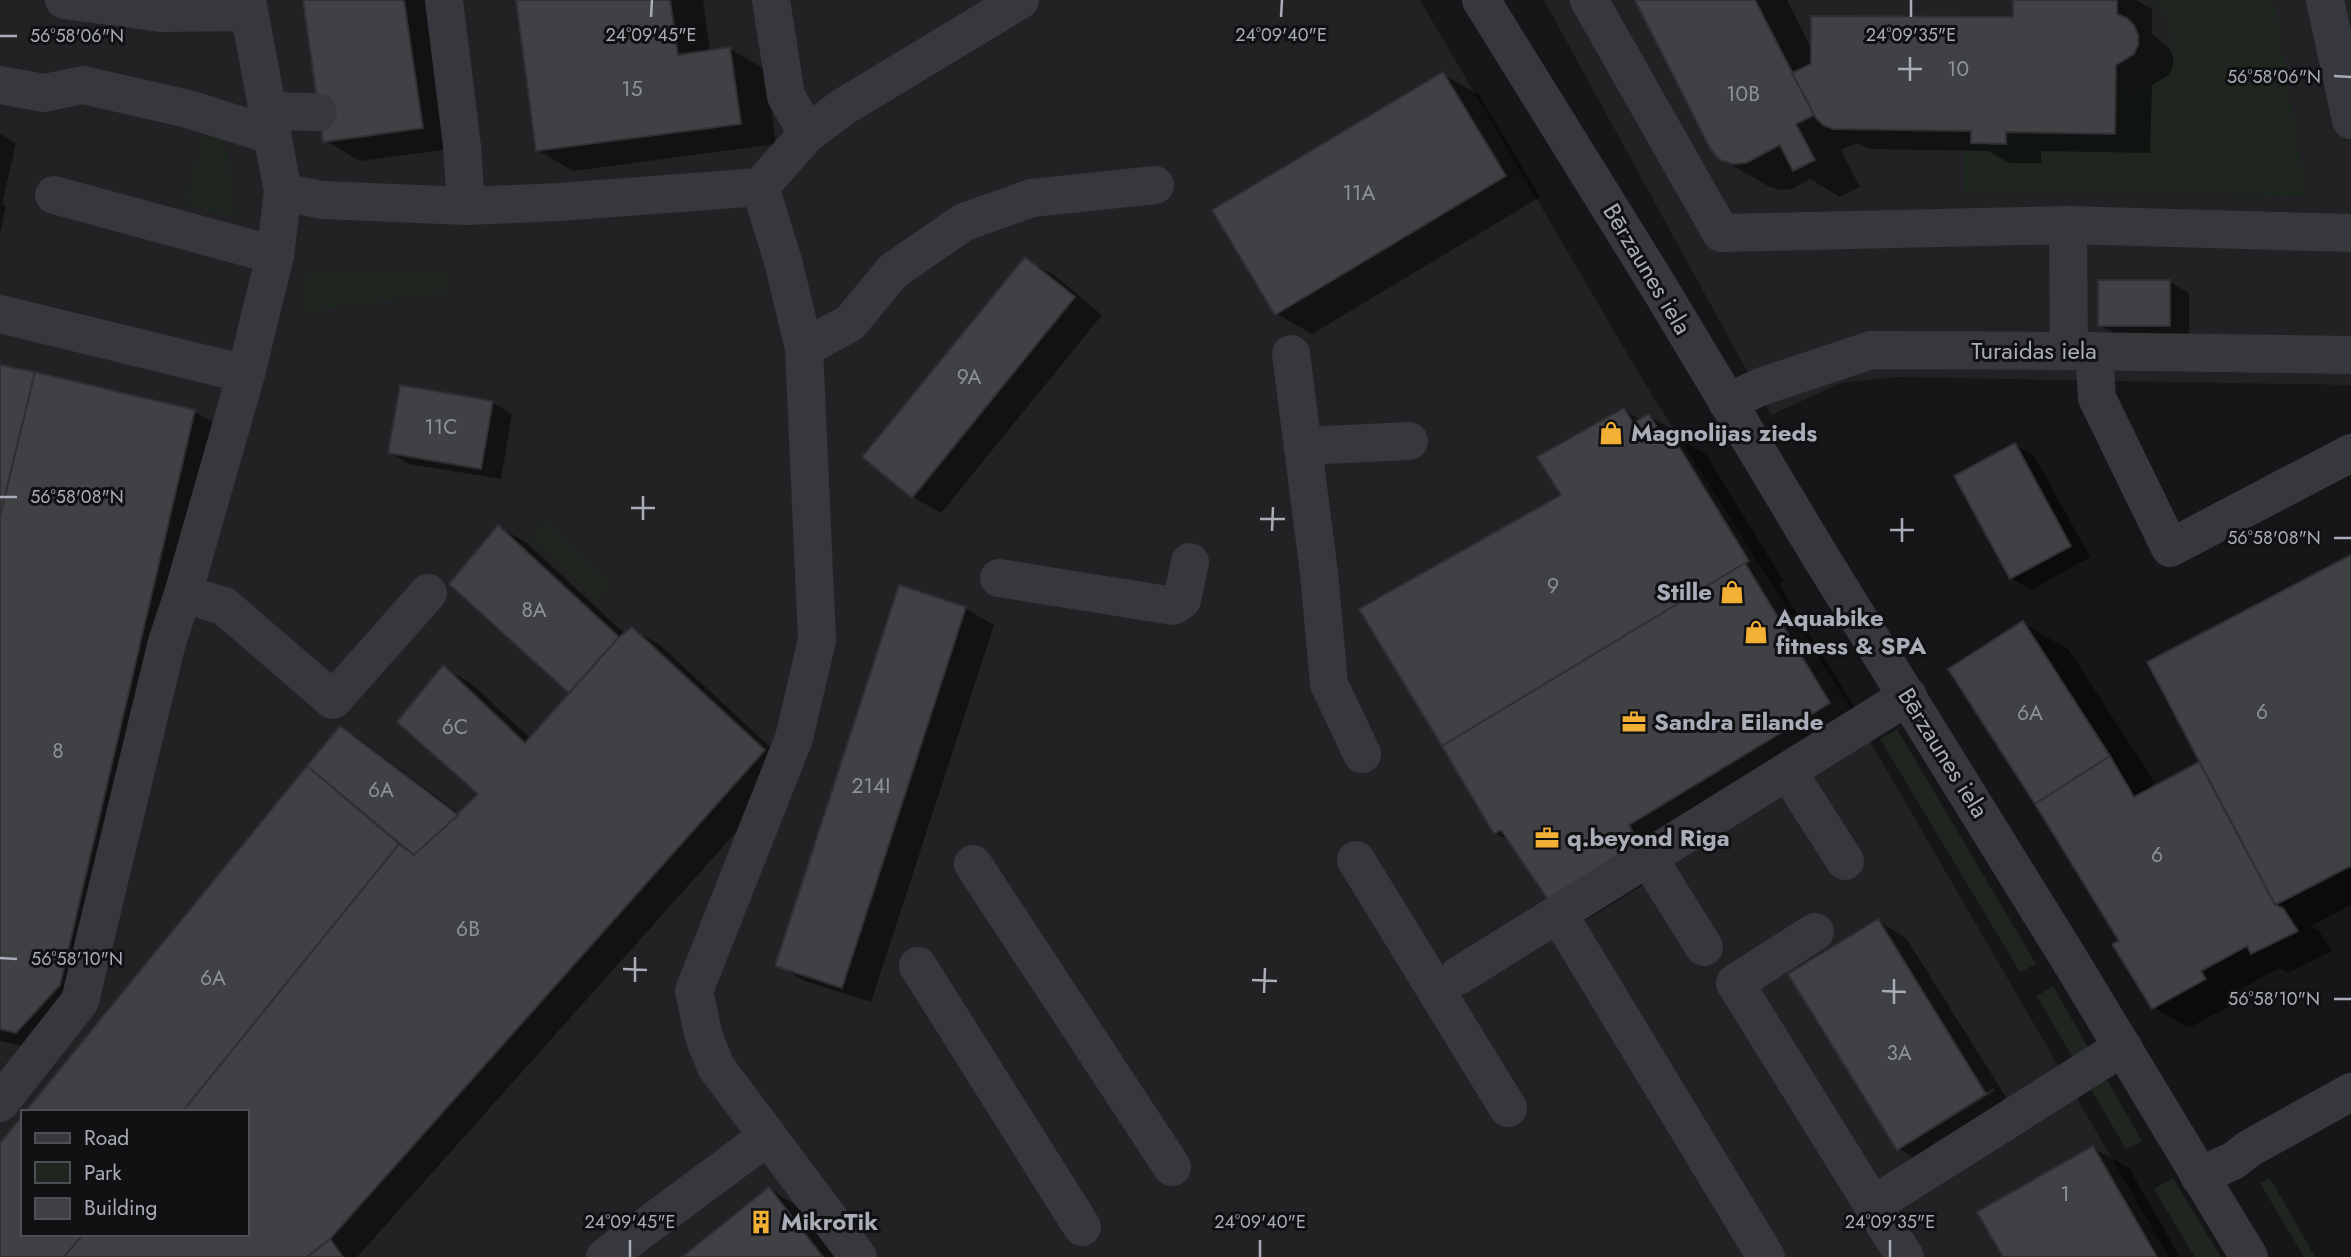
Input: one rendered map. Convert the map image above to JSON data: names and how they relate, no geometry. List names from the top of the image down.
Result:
{
  "streets": {
    "street": ["Bērzaunes iela", "Turaidas iela"]
  },
  "crossings": [
    ["Bērzaunes iela", "Turaidas iela"]
  ],
  "places": {
    "shop": ["Magnolijas zieds", "Stille", "Aquabike fitness & SPA"],
    "office": ["Sandra Eilande", "q.beyond Riga"],
    "building": ["MikroTik"]
  },
  "house_numbers": [
    "10",
    "15",
    "10B",
    "11A",
    "9A",
    "11C",
    "9",
    "8A",
    "6",
    "6A",
    "6C",
    "8",
    "214I",
    "6A",
    "6",
    "6B",
    "6A",
    "3A",
    "1"
  ],
  "legend": ["Road", "Park", "Building"],
  "coordinates": [
    "24°09'45\"E",
    "24°09'40\"E",
    "24°09'35\"E",
    "56°58'06\"N",
    "56°58'08\"N",
    "56°58'10\"N"
  ]
}
